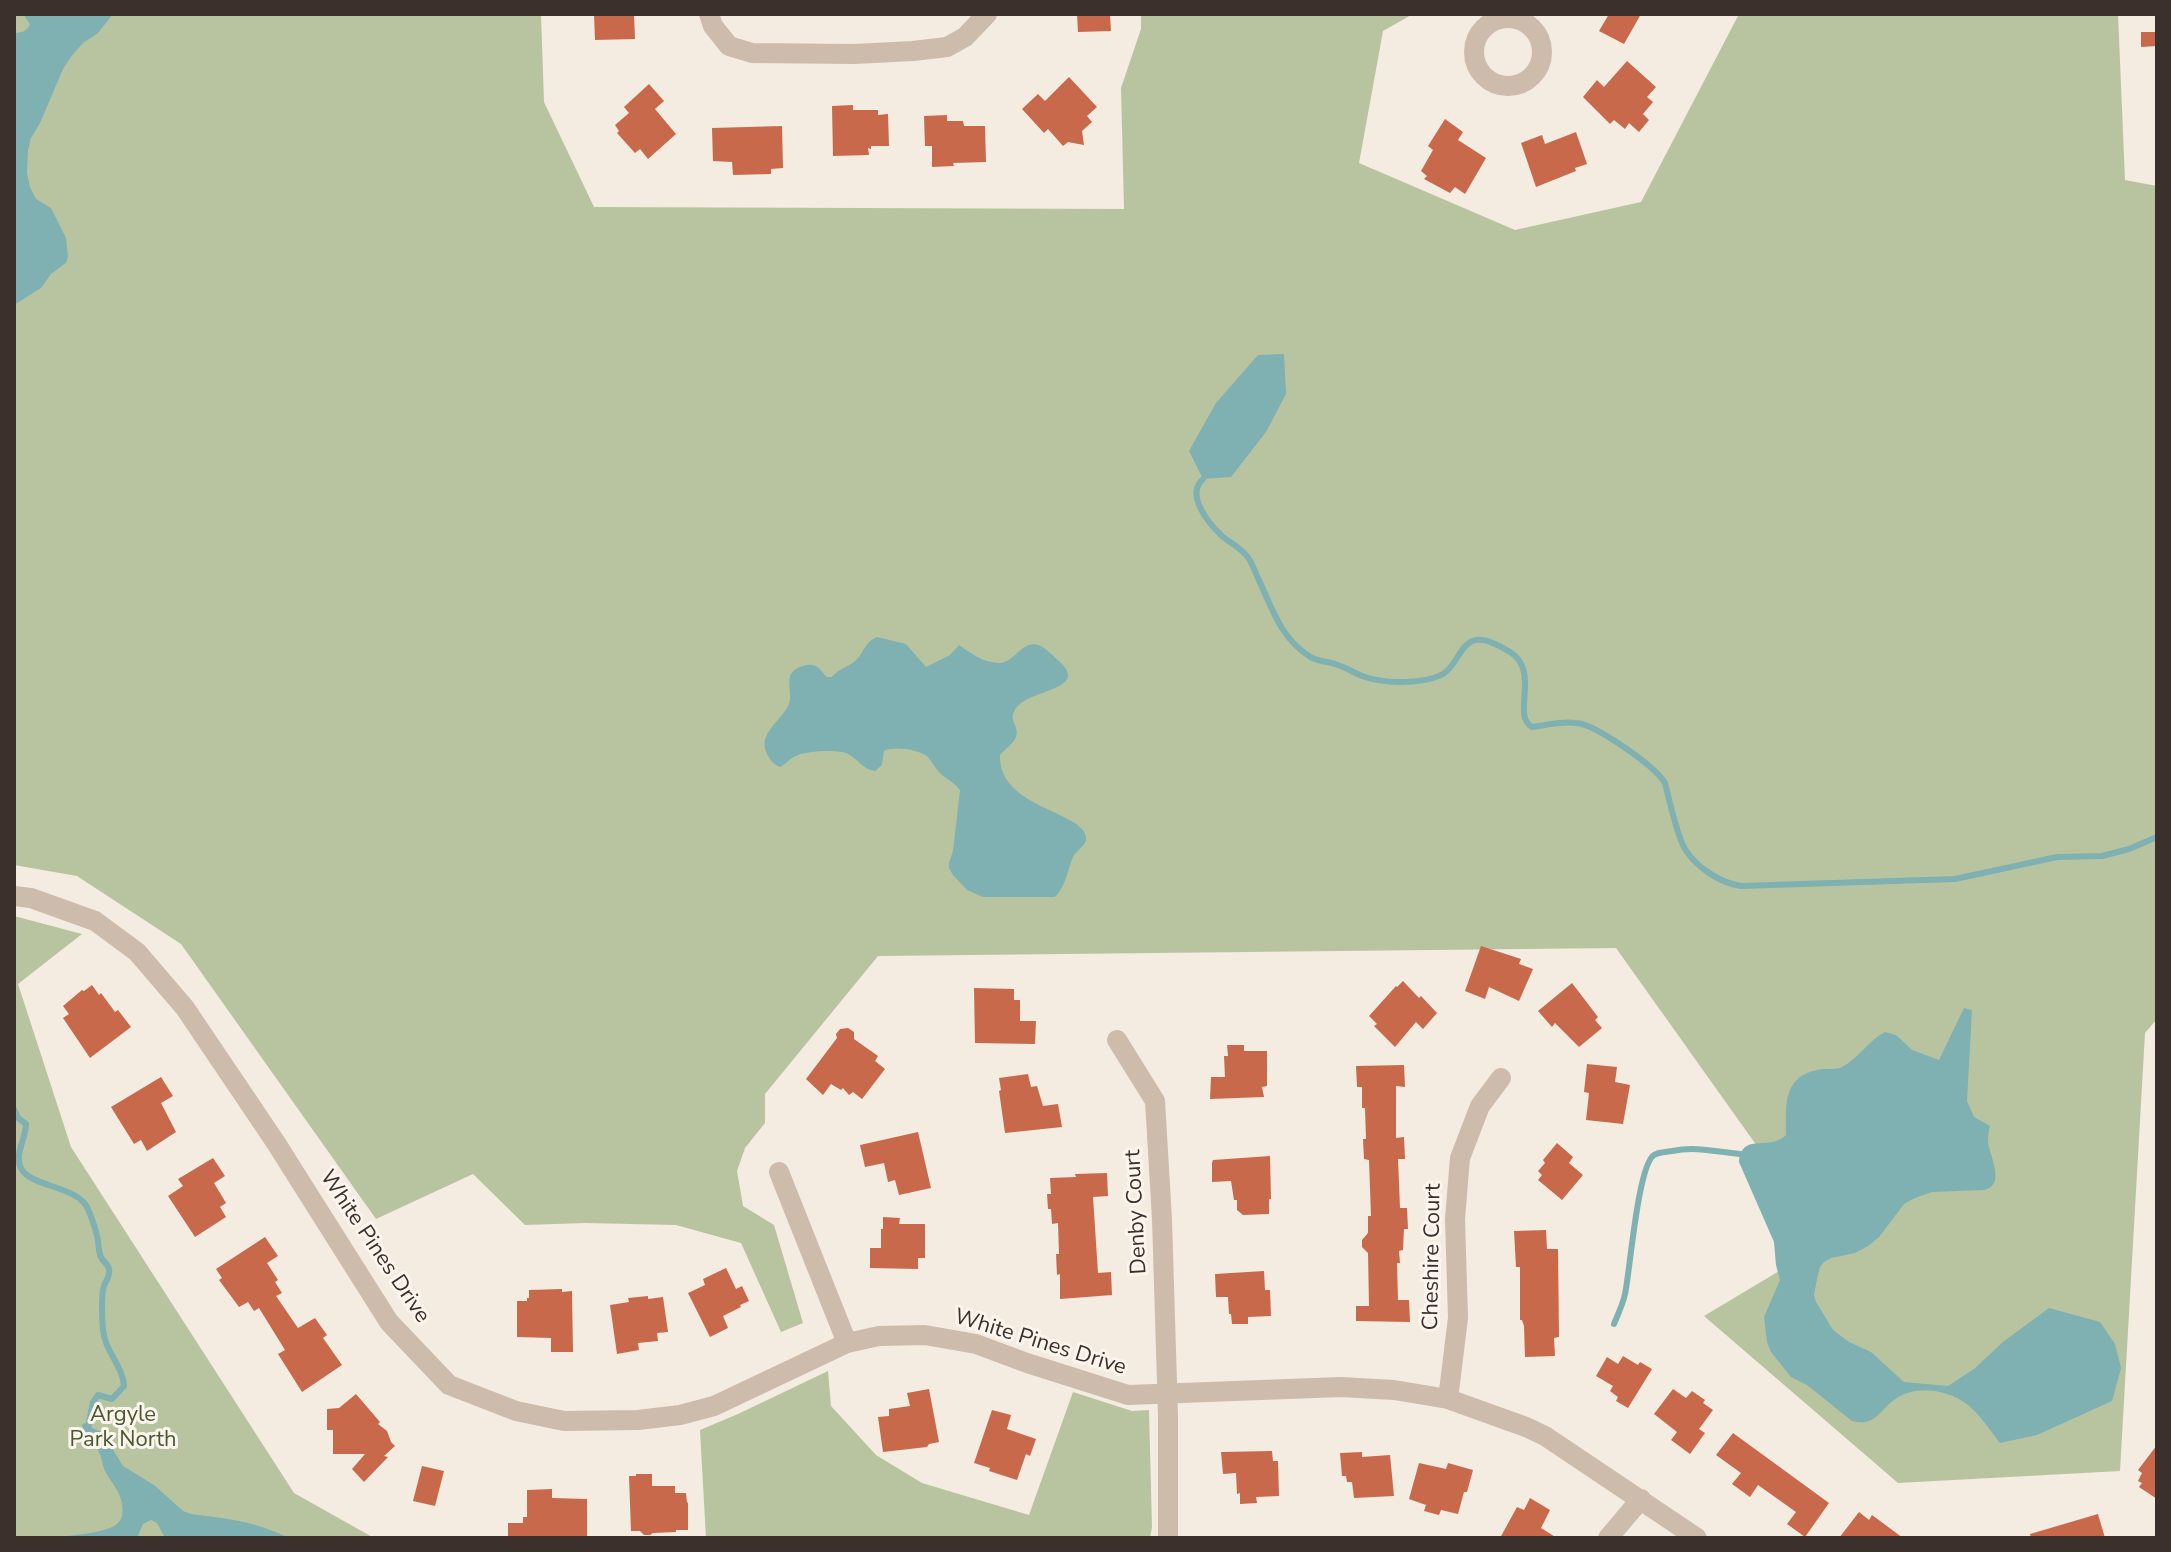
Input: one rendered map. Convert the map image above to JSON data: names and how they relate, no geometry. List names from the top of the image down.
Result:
{
  "streets": {
    "street": ["Denby Court", "White Pines Drive", "Cheshire Court"]
  },
  "crossings": [
    ["Denby Court", "White Pines Drive"],
    ["White Pines Drive", "Cheshire Court"]
  ],
  "parks": ["Argyle Park North"]
}
